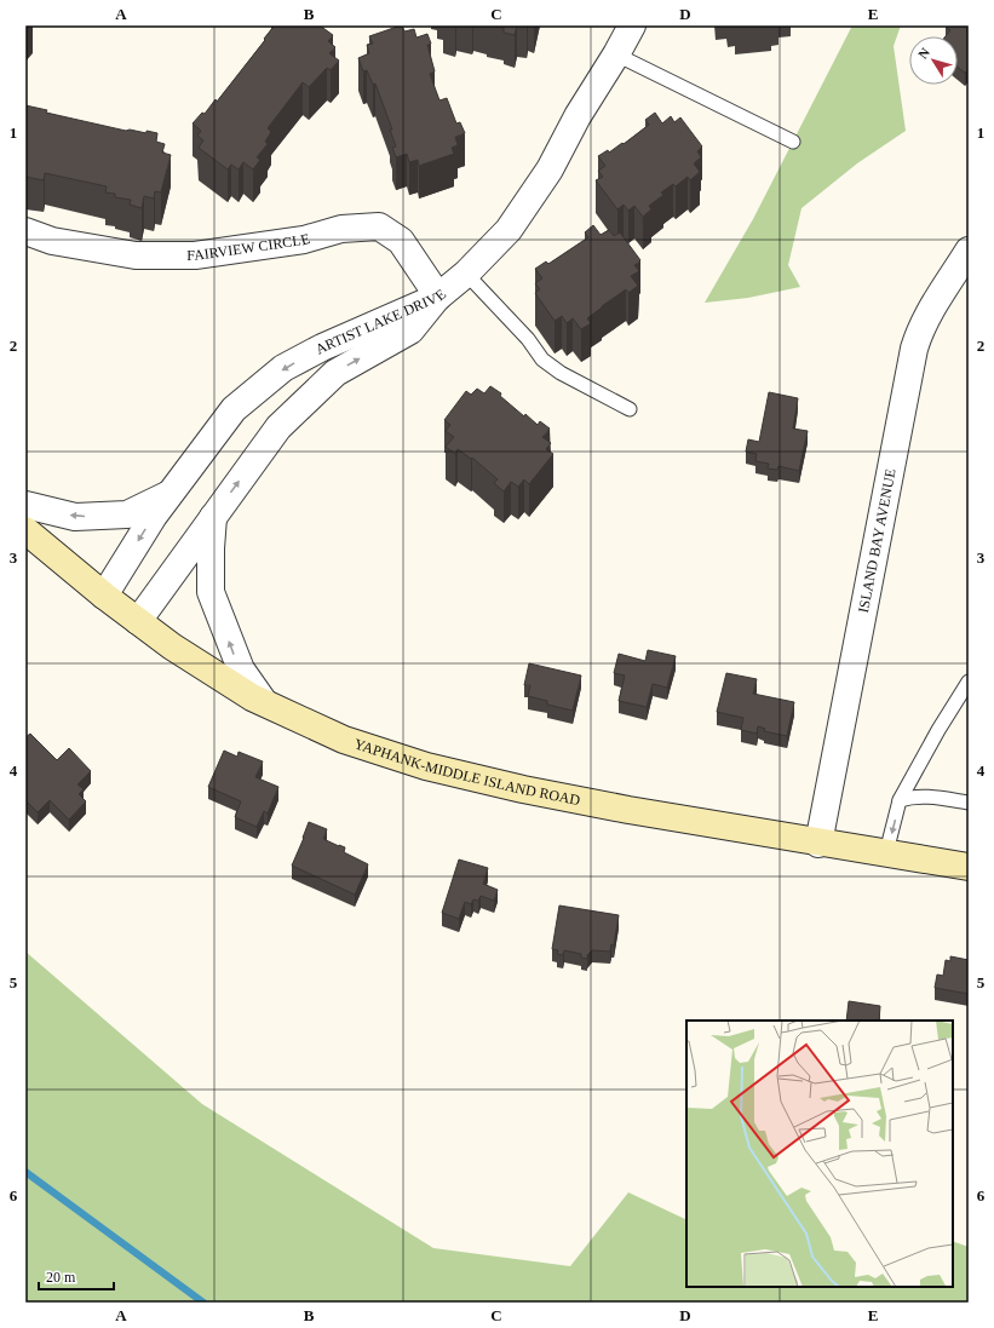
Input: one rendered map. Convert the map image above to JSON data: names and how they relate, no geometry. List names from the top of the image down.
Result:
{
  "streets": {
    "main road": ["YAPHANK-MIDDLE ISLAND ROAD"],
    "street": ["FAIRVIEW CIRCLE", "ARTIST LAKE DRIVE", "ISLAND BAY AVENUE"]
  },
  "crossings": [
    ["FAIRVIEW CIRCLE", "ARTIST LAKE DRIVE"],
    ["ARTIST LAKE DRIVE", "YAPHANK-MIDDLE ISLAND ROAD"],
    ["ISLAND BAY AVENUE", "YAPHANK-MIDDLE ISLAND ROAD"]
  ],
  "scale_bar": "20 m",
  "north": "top left",
  "grid": {
    "columns": [
      "A",
      "B",
      "C",
      "D",
      "E"
    ],
    "rows": [
      "1",
      "2",
      "3",
      "4",
      "5",
      "6"
    ]
  }
}
